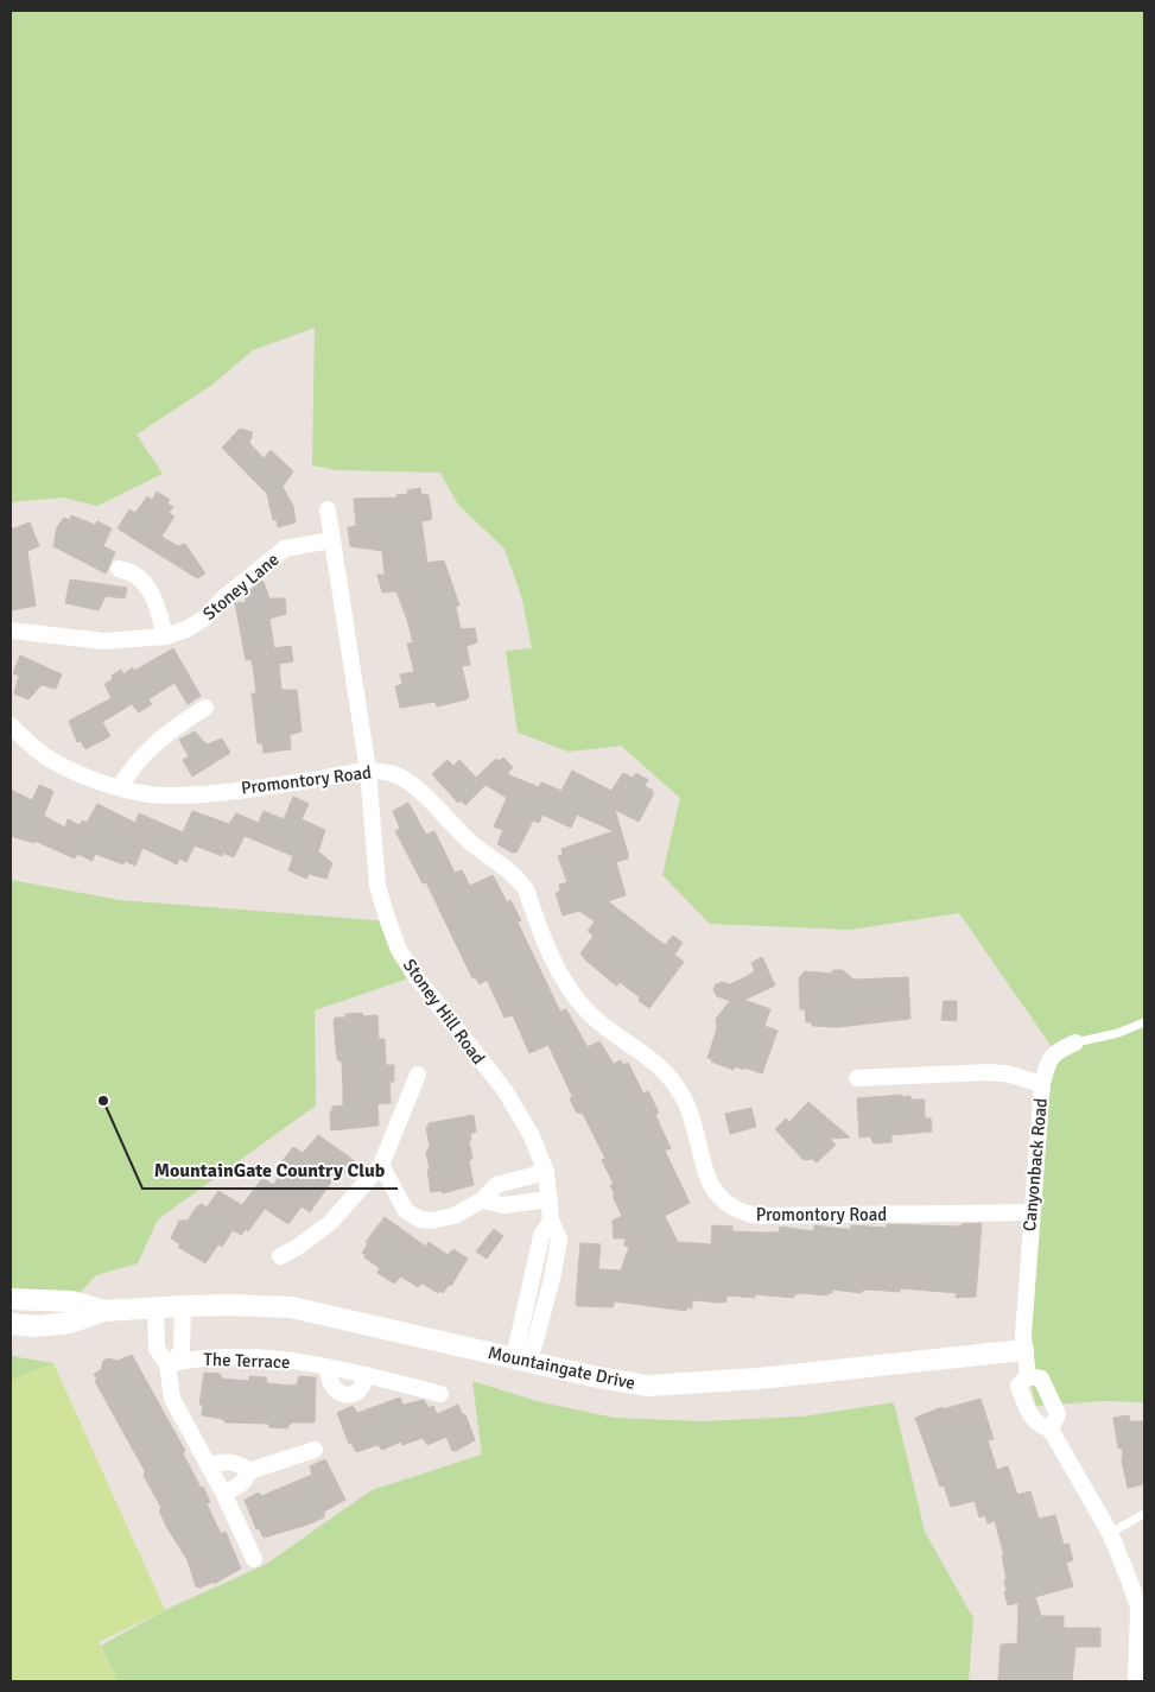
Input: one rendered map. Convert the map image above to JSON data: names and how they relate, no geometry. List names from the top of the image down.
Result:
{
  "streets": {
    "street": [
      "Stoney Lane",
      "Promontory Road",
      "Stoney Hill Road",
      "Canyonback Road",
      "The Terrace",
      "Mountaingate Drive"
    ]
  },
  "crossings": [
    ["Stoney Lane", "Stoney Hill Road"],
    ["Promontory Road", "Stoney Hill Road"],
    ["Promontory Road", "Canyonback Road"],
    ["Stoney Hill Road", "Mountaingate Drive"],
    ["Canyonback Road", "Mountaingate Drive"],
    ["The Terrace", "Mountaingate Drive"]
  ],
  "places": ["MountainGate Country Club"]
}
